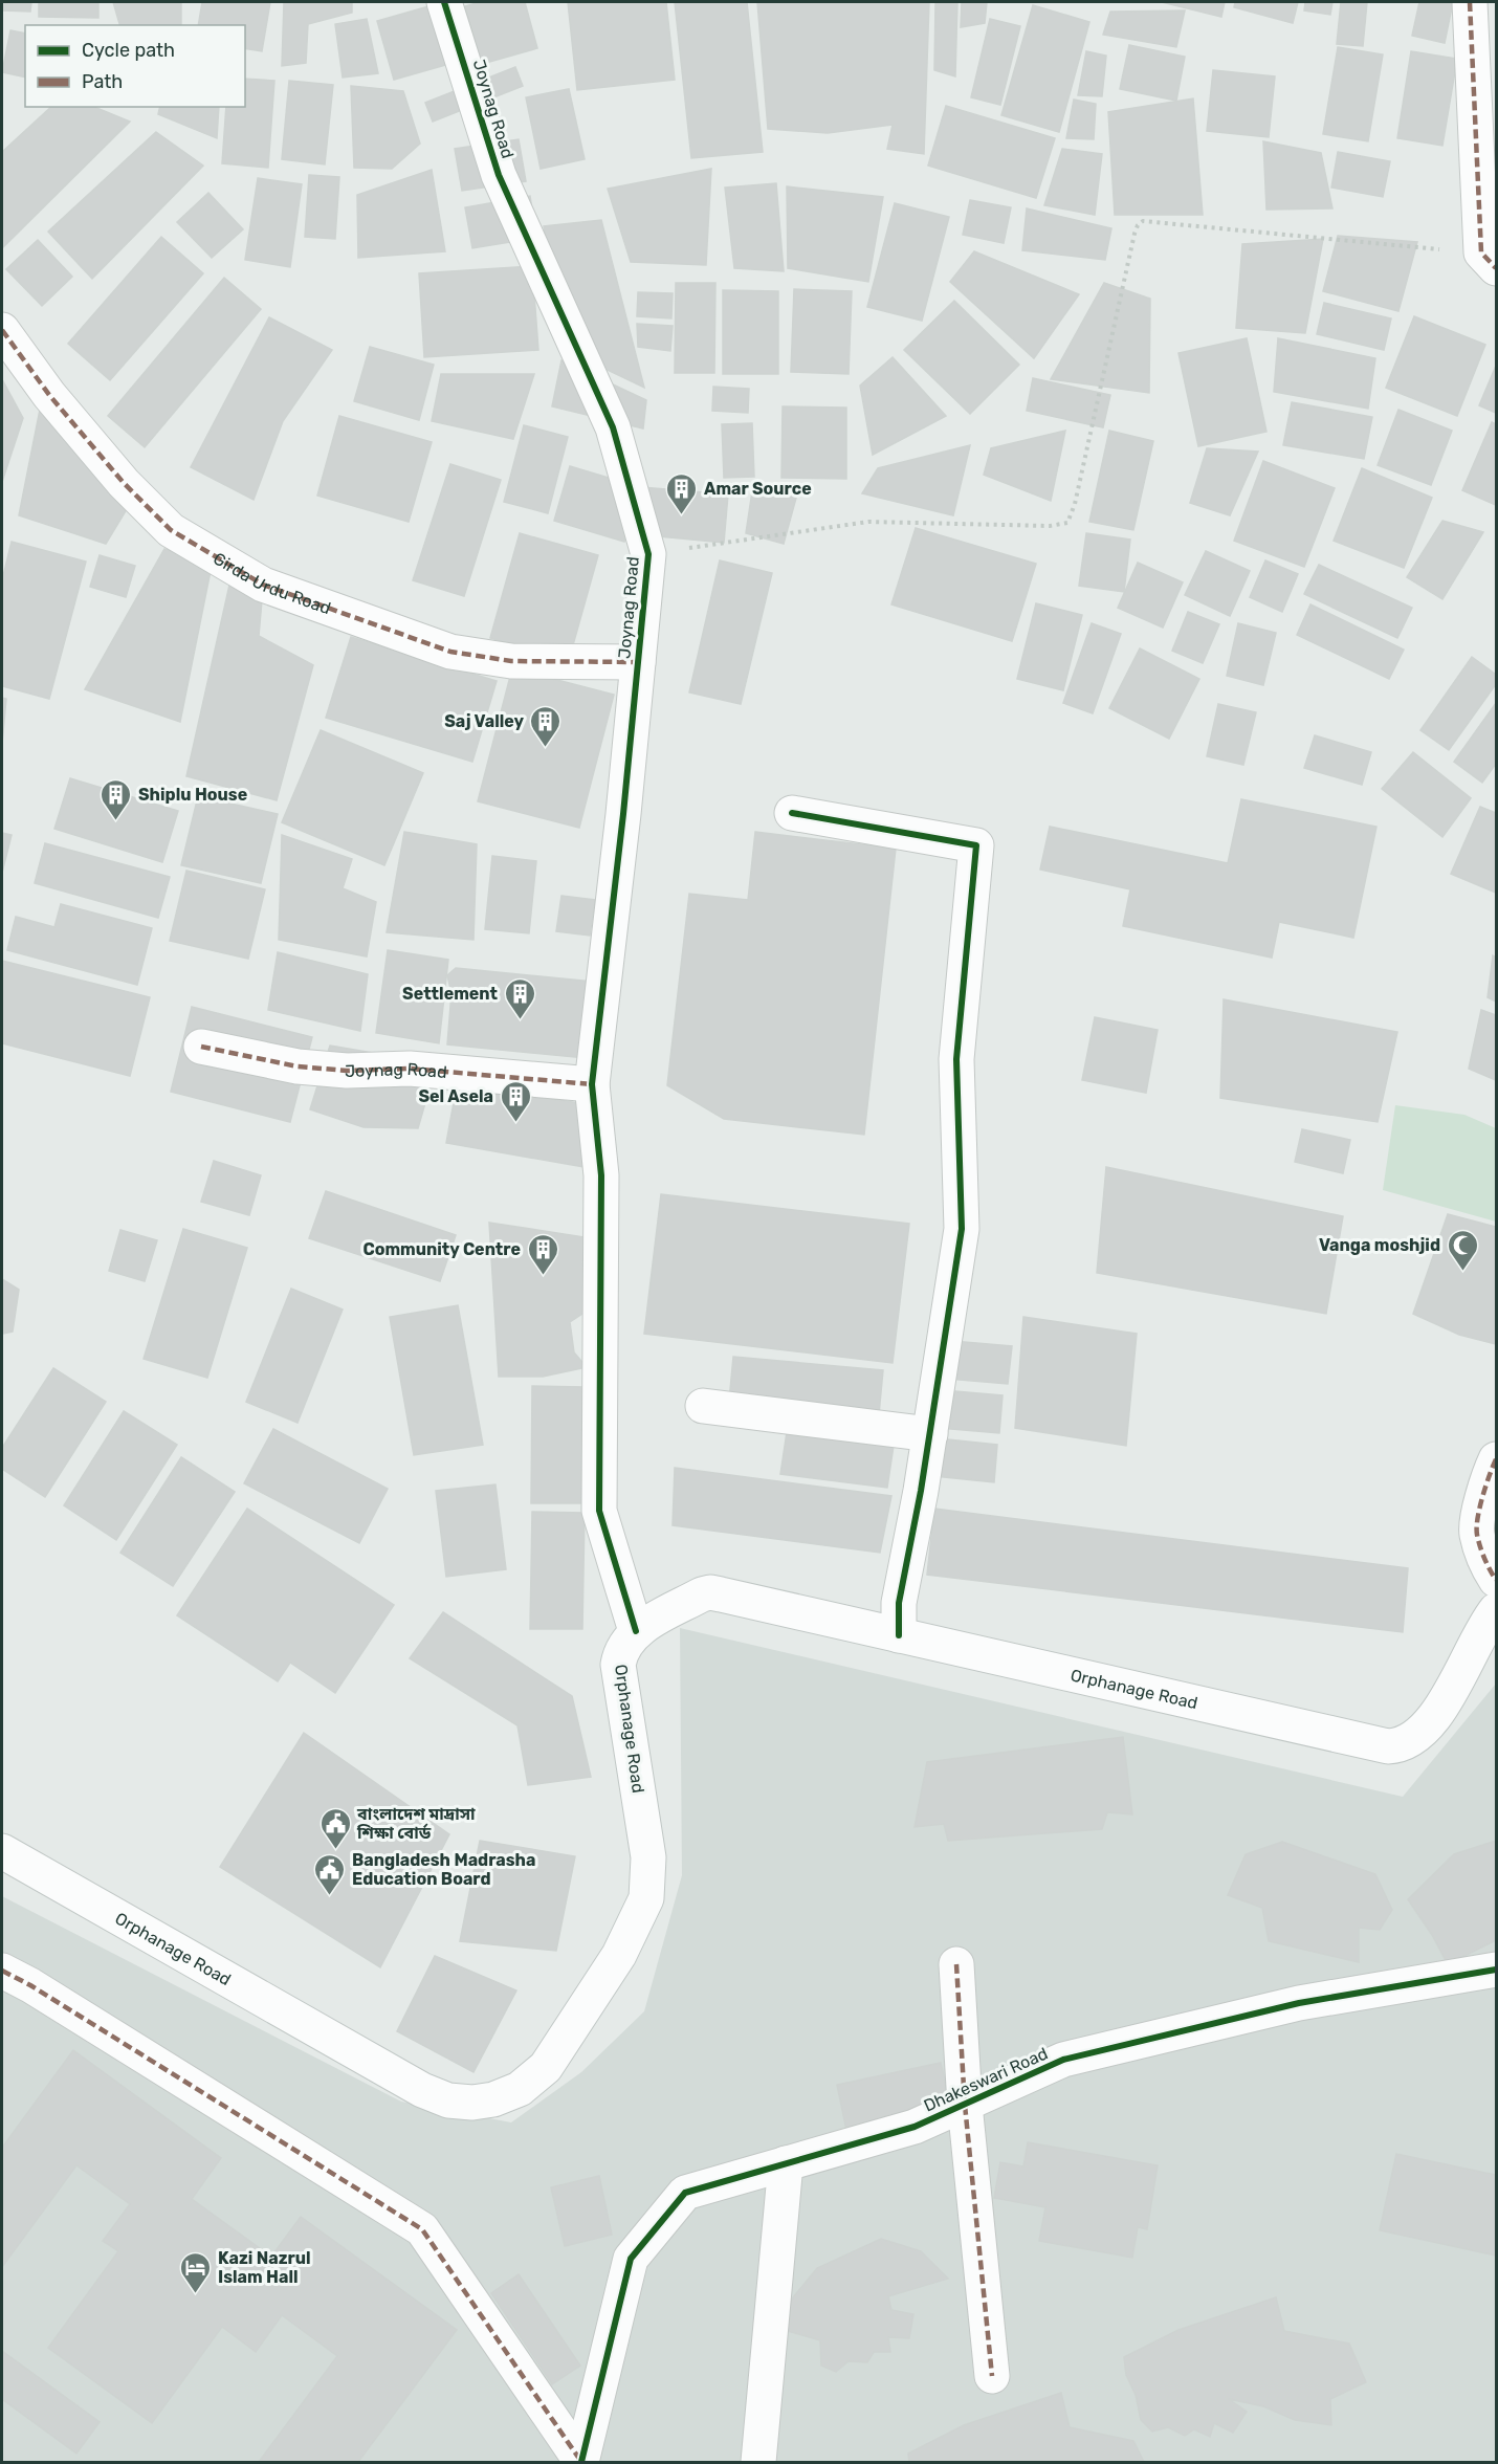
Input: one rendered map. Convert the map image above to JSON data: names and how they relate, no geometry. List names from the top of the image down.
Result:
{
  "streets": {
    "street": [
      "Joynag Road",
      "Girda Urdu Road",
      "Orphanage Road",
      "Dhakeswari Road"
    ]
  },
  "crossings": [
    ["Joynag Road", "Girda Urdu Road"],
    ["Joynag Road", "Orphanage Road"]
  ],
  "places": {
    "building": [
      "Amar Source",
      "Saj Valley",
      "Shiplu House",
      "Settlement",
      "Sel Asela",
      "Community Centre"
    ],
    "mosque": ["Vanga moshjid"],
    "public building": ["বাংলাদেশ মাদ্রাসা শিক্ষা বোর্ড", "Bangladesh Madrasha Education Board"],
    "hotel": ["Kazi Nazrul Islam Hall"]
  },
  "legend": ["Cycle path", "Path"]
}
